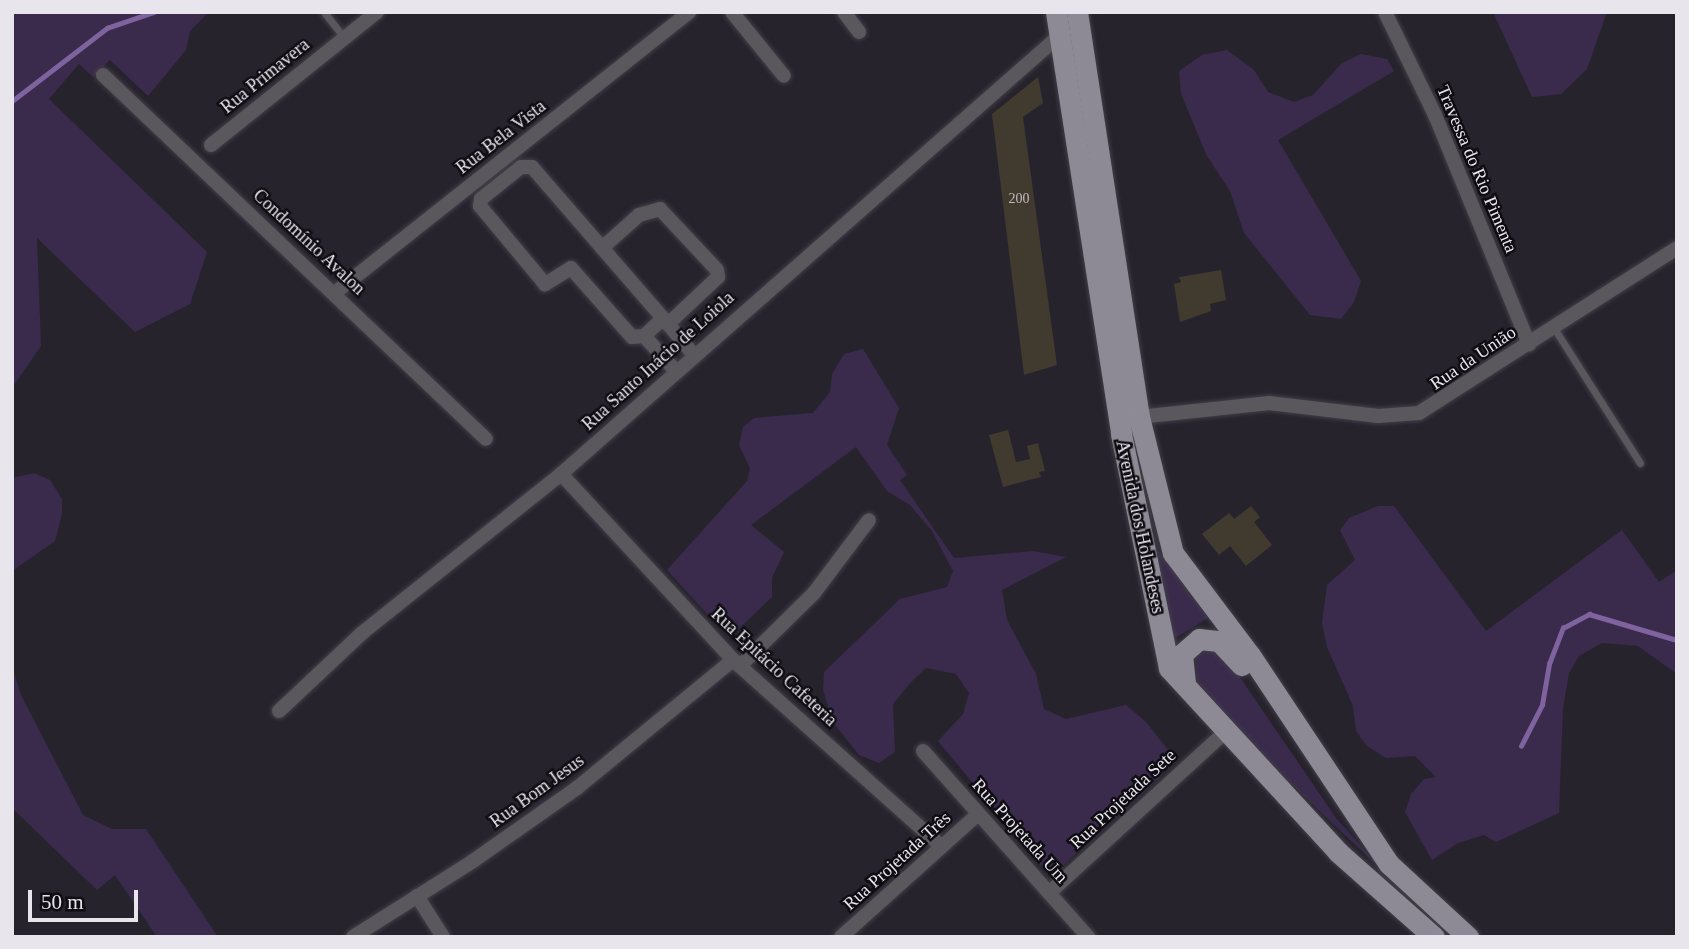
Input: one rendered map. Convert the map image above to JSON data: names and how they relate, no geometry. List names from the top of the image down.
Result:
{
  "streets": {
    "main road": ["Avenida dos Holandeses"],
    "street": [
      "Rua Primavera",
      "Rua Bela Vista",
      "Travessa do Rio Pimenta",
      "Condomínio Avalon",
      "Rua da União",
      "Rua Santo Inácio de Loiola",
      "Rua Epitácio Cafeteria",
      "Rua Bom Jesus",
      "Rua Projetada Sete",
      "Rua Projetada Um",
      "Rua Projetada Três"
    ]
  },
  "crossings": [
    ["Rua Bela Vista", "Condomínio Avalon"],
    ["Travessa do Rio Pimenta", "Rua da União"],
    ["Rua da União", "Avenida dos Holandeses"],
    ["Rua Santo Inácio de Loiola", "Avenida dos Holandeses"],
    ["Rua Santo Inácio de Loiola", "Rua Epitácio Cafeteria"],
    ["Avenida dos Holandeses", "Rua Projetada Sete"],
    ["Rua Epitácio Cafeteria", "Rua Bom Jesus"],
    ["Rua Epitácio Cafeteria", "Rua Projetada Três"],
    ["Rua Projetada Sete", "Rua Projetada Um"],
    ["Rua Projetada Um", "Rua Projetada Três"]
  ],
  "house_numbers": ["200"],
  "scale_bar": "50 m"
}
